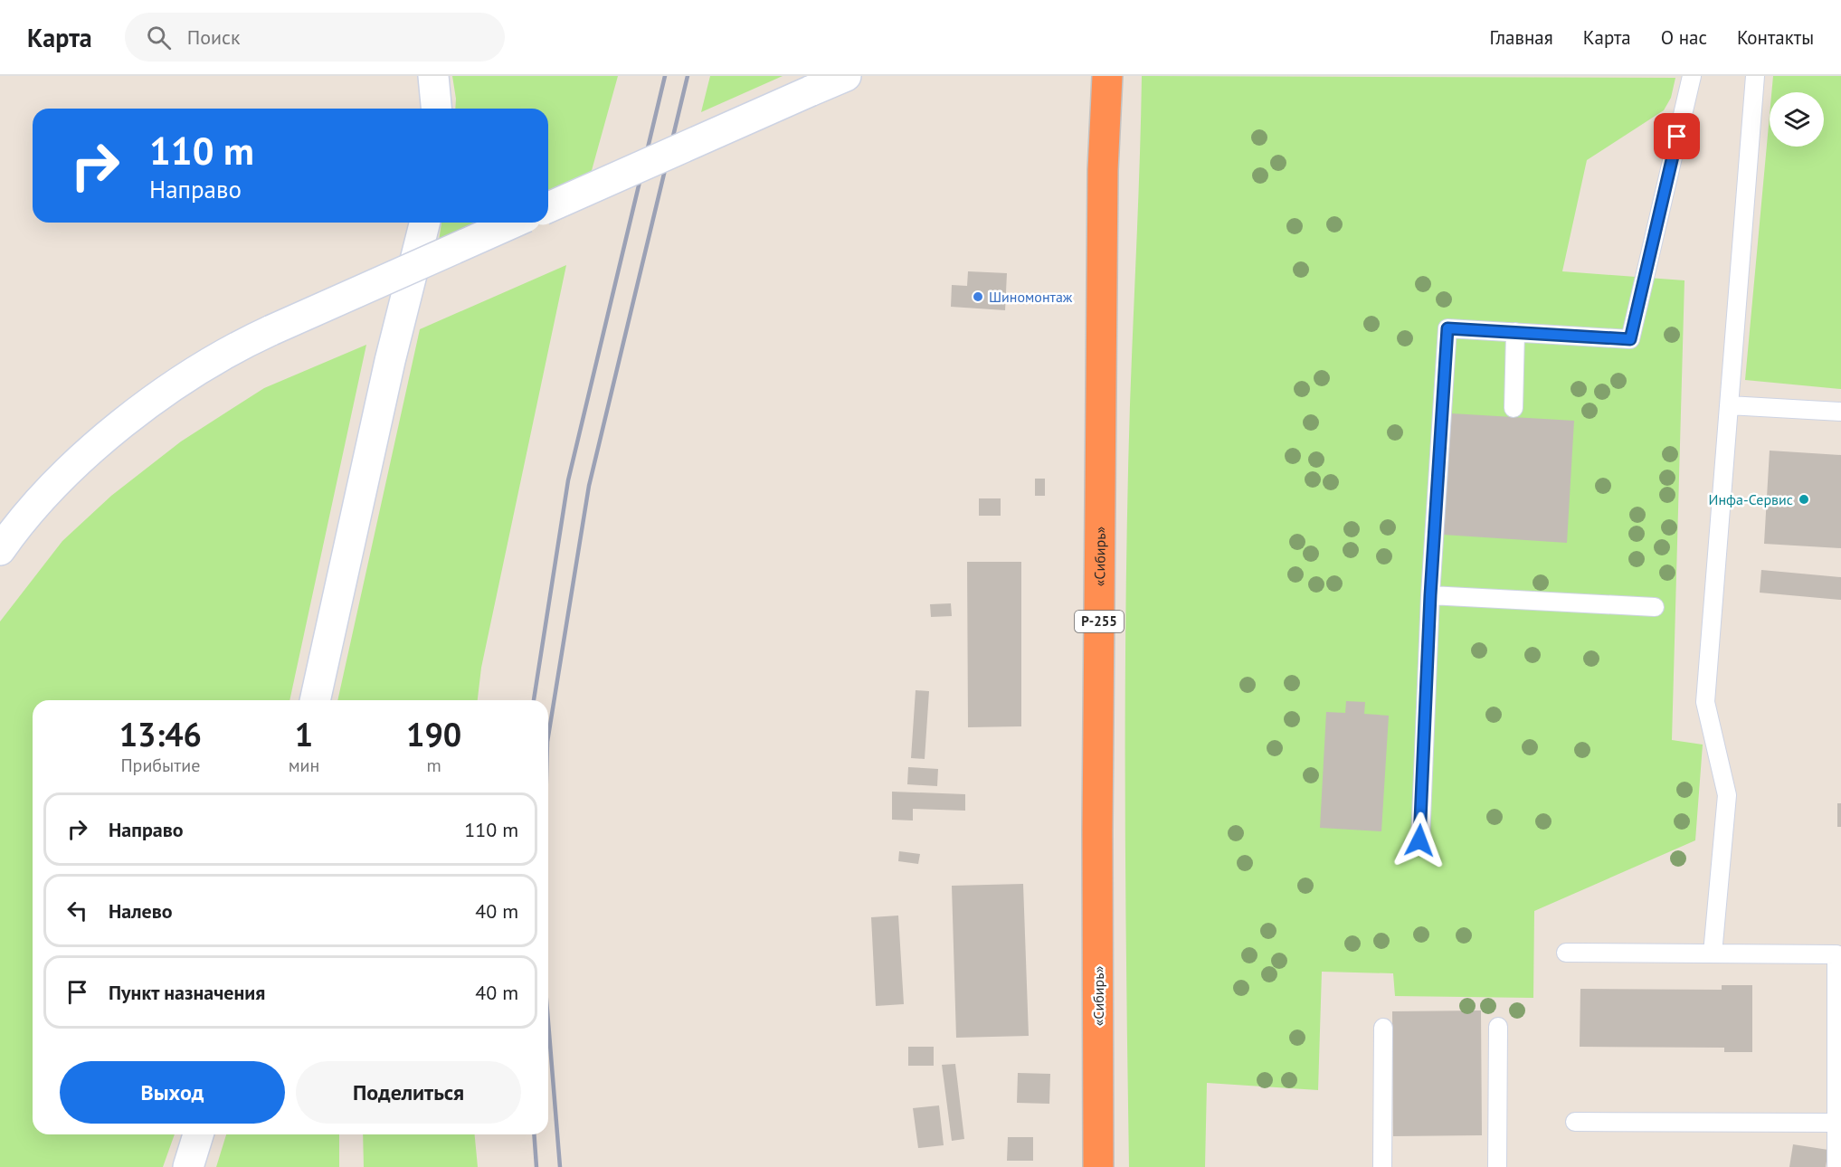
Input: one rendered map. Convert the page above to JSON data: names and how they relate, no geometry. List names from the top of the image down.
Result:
{
  "streets": {
    "highway": ["«Сибирь»", "Р-255"]
  },
  "places": ["Шиномонтаж", "Инфа-Сервис"],
  "page": {
    "header": "Карта",
    "search": "Поиск",
    "nav": [
      "Главная",
      "Карта",
      "О нас",
      "Контакты"
    ],
    "turn": ["110 m", "Направо"],
    "eta": [
      "13:46",
      "Прибытие",
      "1",
      "мин",
      "190",
      "m"
    ],
    "list": [
      {
        "name": "Направо",
        "value": "110 m"
      },
      {
        "name": "Налево",
        "value": "40 m"
      },
      {
        "name": "Пункт назначения",
        "value": "40 m"
      }
    ],
    "buttons": ["Выход", "Поделиться"]
  }
}
